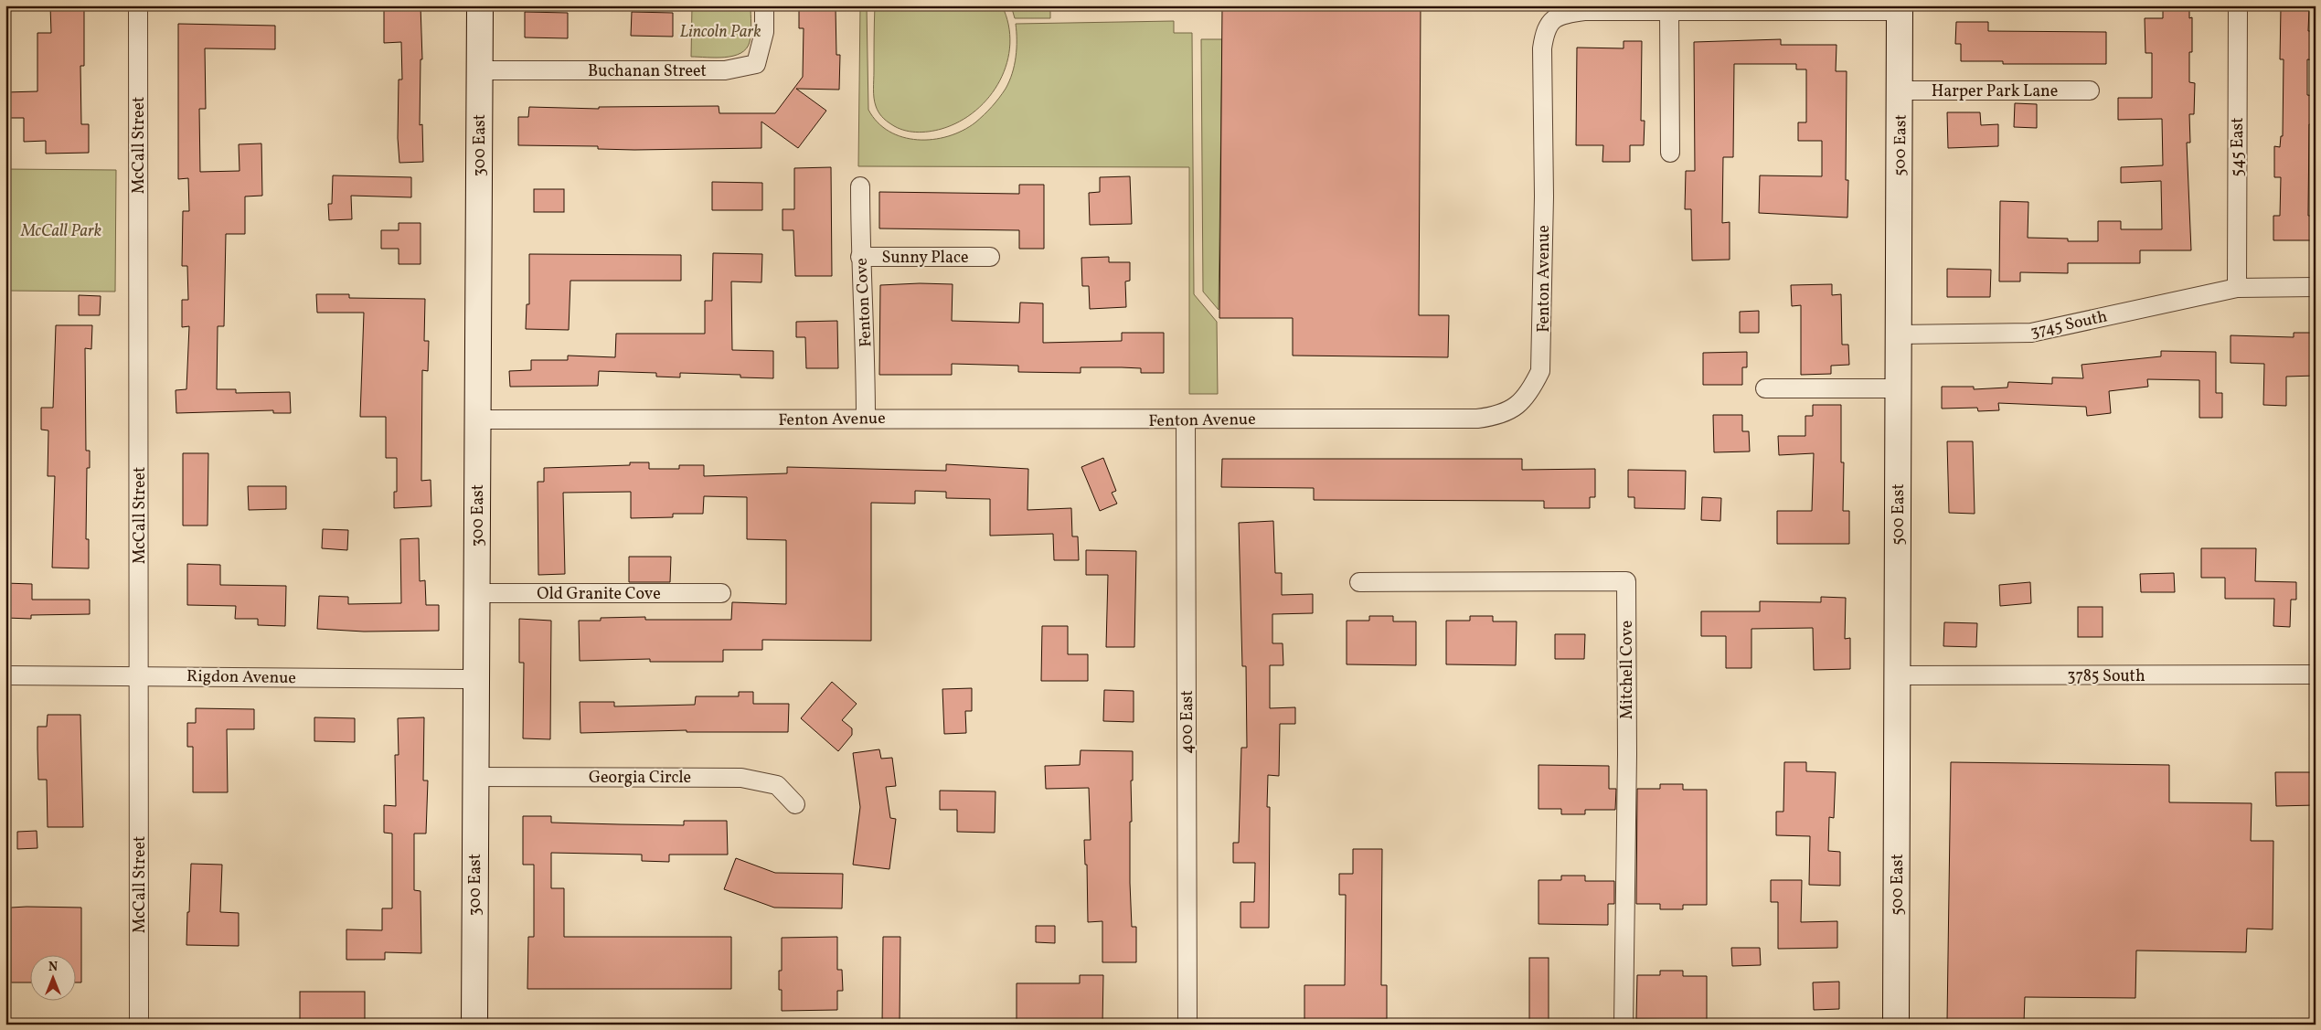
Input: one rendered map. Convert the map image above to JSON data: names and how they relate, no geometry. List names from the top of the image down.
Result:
{
  "streets": {
    "street": [
      "Buchanan Street",
      "Harper Park Lane",
      "McCall Street",
      "300 East",
      "500 East",
      "545 East",
      "Sunny Place",
      "Fenton Avenue",
      "Fenton Cove",
      "3745 South",
      "Old Granite Cove",
      "Mitchell Cove",
      "3785 South",
      "Rigdon Avenue",
      "400 East",
      "Georgia Circle"
    ]
  },
  "crossings": [
    ["Buchanan Street", "300 East"],
    ["Harper Park Lane", "500 East"],
    ["McCall Street", "Rigdon Avenue"],
    ["300 East", "Fenton Avenue"],
    ["300 East", "Old Granite Cove"],
    ["300 East", "Rigdon Avenue"],
    ["300 East", "Georgia Circle"],
    ["500 East", "3745 South"],
    ["500 East", "3785 South"],
    ["545 East", "3745 South"],
    ["Sunny Place", "Fenton Cove"],
    ["Fenton Avenue", "Fenton Cove"],
    ["Fenton Avenue", "400 East"]
  ],
  "parks": ["Lincoln Park", "McCall Park"],
  "north": "top"
}
